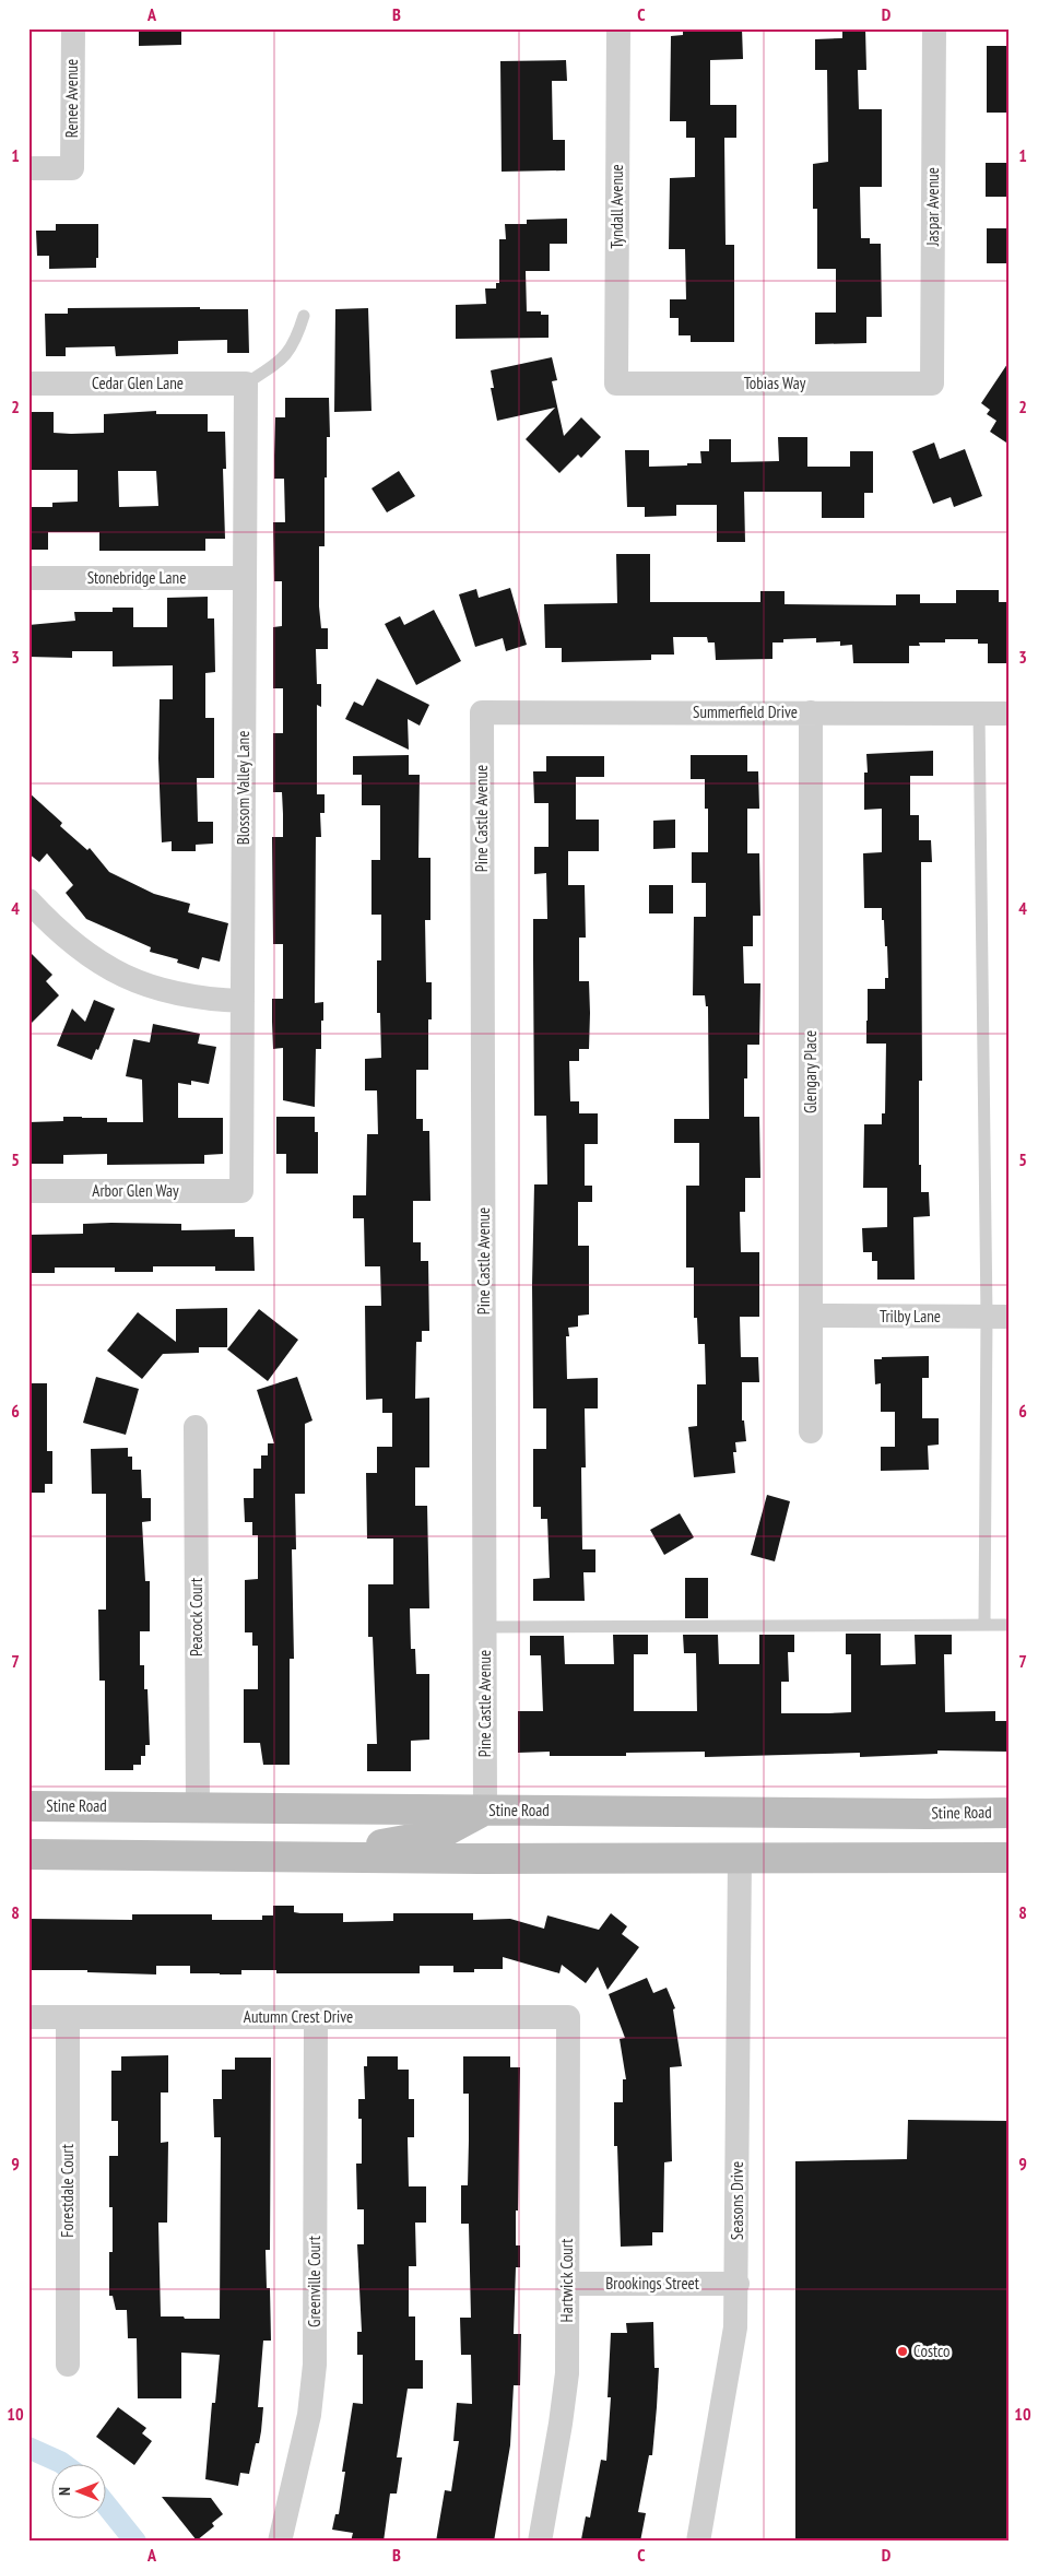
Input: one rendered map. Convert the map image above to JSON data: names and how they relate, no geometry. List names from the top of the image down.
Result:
{
  "streets": {
    "main road": ["Stine Road"],
    "street": [
      "Renee Avenue",
      "Tyndall Avenue",
      "Jaspar Avenue",
      "Cedar Glen Lane",
      "Tobias Way",
      "Stonebridge Lane",
      "Summerfield Drive",
      "Blossom Valley Lane",
      "Pine Castle Avenue",
      "Glengary Place",
      "Arbor Glen Way",
      "Trilby Lane",
      "Peacock Court",
      "Autumn Crest Drive",
      "Forestdale Court",
      "Seasons Drive",
      "Hartwick Court",
      "Greenville Court",
      "Brookings Street"
    ]
  },
  "crossings": [
    ["Tyndall Avenue", "Tobias Way"],
    ["Jaspar Avenue", "Tobias Way"],
    ["Cedar Glen Lane", "Blossom Valley Lane"],
    ["Stonebridge Lane", "Blossom Valley Lane"],
    ["Summerfield Drive", "Pine Castle Avenue"],
    ["Summerfield Drive", "Glengary Place"],
    ["Blossom Valley Lane", "Arbor Glen Way"],
    ["Pine Castle Avenue", "Stine Road"],
    ["Glengary Place", "Trilby Lane"],
    ["Peacock Court", "Stine Road"],
    ["Autumn Crest Drive", "Forestdale Court"],
    ["Autumn Crest Drive", "Hartwick Court"],
    ["Autumn Crest Drive", "Greenville Court"],
    ["Seasons Drive", "Brookings Street"],
    ["Hartwick Court", "Brookings Street"]
  ],
  "places": ["Costco"],
  "north": "left",
  "grid": {
    "columns": [
      "A",
      "B",
      "C",
      "D"
    ],
    "rows": [
      "1",
      "2",
      "3",
      "4",
      "5",
      "6",
      "7",
      "8",
      "9",
      "10"
    ]
  }
}
